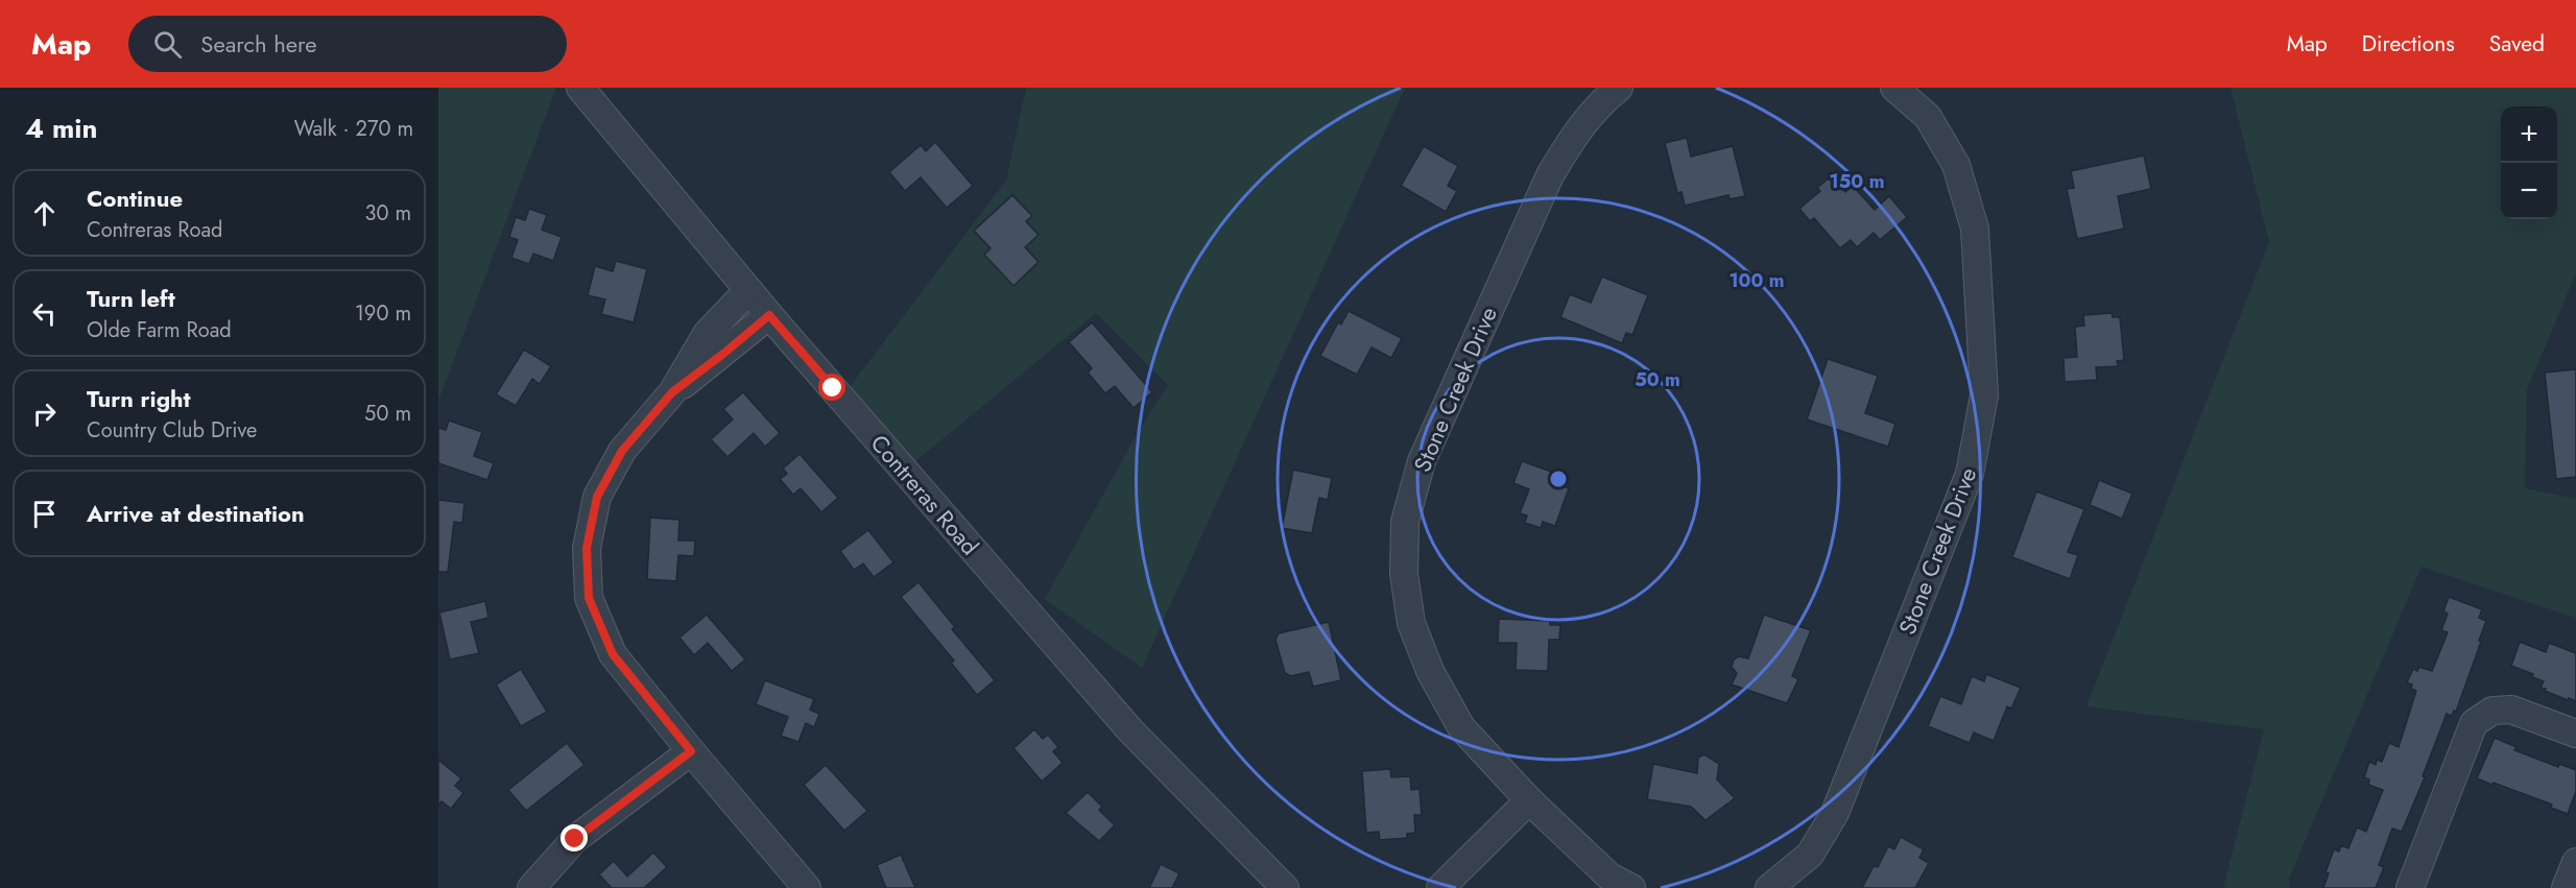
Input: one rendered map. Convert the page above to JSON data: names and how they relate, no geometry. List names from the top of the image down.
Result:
{
  "streets": {
    "street": ["Stone Creek Drive", "Contreras Road"]
  },
  "page": {
    "header": "Map",
    "search": "Search here",
    "nav": ["Map", "Directions", "Saved"],
    "heading": ["4 min", "Walk · 270 m"],
    "map_buttons": ["+", "−"],
    "list": [
      ["Continue", "Contreras Road", "30 m"],
      ["Turn left", "Olde Farm Road", "190 m"],
      ["Turn right", "Country Club Drive", "50 m"],
      "Arrive at destination"
    ]
  },
  "rings": ["150 m", "100 m", "50 m"]
}
